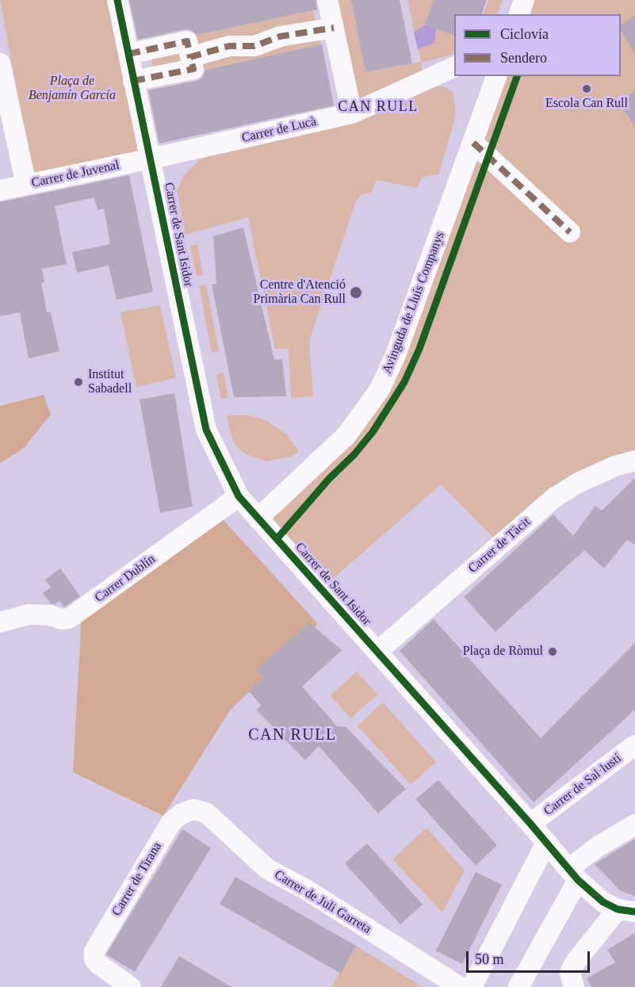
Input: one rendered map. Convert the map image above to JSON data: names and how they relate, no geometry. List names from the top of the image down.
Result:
{
  "streets": {
    "street": [
      "Carrer de Lucà",
      "Carrer de Juvenal",
      "Carrer de Sant Isidor",
      "Avinguda de Lluís Companys",
      "Carrer de Tàcit",
      "Carrer Dublín",
      "Carrer de Sal·lustí",
      "Carrer de Tirana",
      "Carrer de Juli Garreta"
    ]
  },
  "crossings": [
    ["Carrer de Lucà", "Carrer de Juvenal"],
    ["Carrer de Lucà", "Carrer de Sant Isidor"],
    ["Carrer de Juvenal", "Carrer de Sant Isidor"],
    ["Carrer de Sant Isidor", "Avinguda de Lluís Companys"],
    ["Carrer de Sant Isidor", "Carrer de Tàcit"],
    ["Carrer de Sant Isidor", "Carrer Dublín"],
    ["Carrer de Sant Isidor", "Carrer de Sal·lustí"],
    ["Carrer de Tirana", "Carrer de Juli Garreta"]
  ],
  "districts": ["CAN RULL", "CAN RULL"],
  "parks": ["Plaça de Benjamín García"],
  "places": [
    "Escola Can Rull",
    "Centre d'Atenció Primària Can Rull",
    "Institut Sabadell",
    "Plaça de Ròmul"
  ],
  "legend": ["Ciclovía", "Sendero"],
  "scale_bar": "50 m"
}
